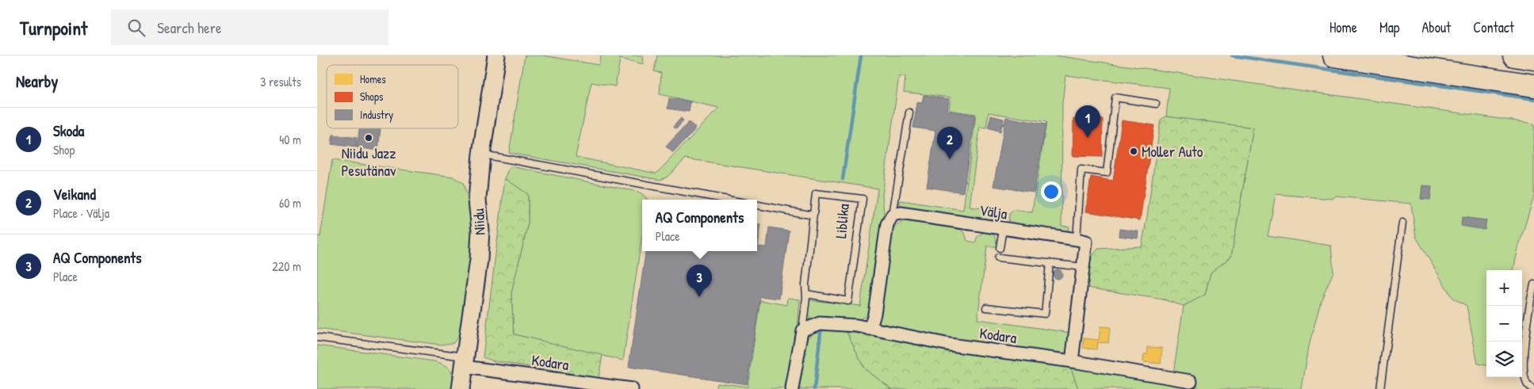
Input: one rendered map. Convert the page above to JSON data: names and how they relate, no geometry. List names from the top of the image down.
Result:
{
  "streets": {
    "street": [
      "Välja",
      "Liblika",
      "Niidu",
      "Kodara"
    ]
  },
  "crossings": [
    ["Liblika", "Kodara"],
    ["Niidu", "Kodara"]
  ],
  "places": ["Niidu Jazz Pesutänav", "Moller Auto"],
  "legend": ["Homes", "Shops", "Industry"],
  "page": {
    "header": "Turnpoint",
    "search": "Search here",
    "nav": [
      "Home",
      "Map",
      "About",
      "Contact"
    ],
    "heading": ["Nearby", "3 results"],
    "pins": ["1", "2", "3"],
    "list": [
      {
        "mark": "1",
        "name": "Skoda",
        "note": "Shop",
        "value": "40 m"
      },
      {
        "mark": "2",
        "name": "Veikand",
        "note": "Place · Välja",
        "value": "60 m"
      },
      {
        "mark": "3",
        "name": "AQ Components",
        "note": "Place",
        "value": "220 m"
      }
    ],
    "popup": ["AQ Components", "Place"],
    "map_buttons": ["+", "−"]
  }
}
